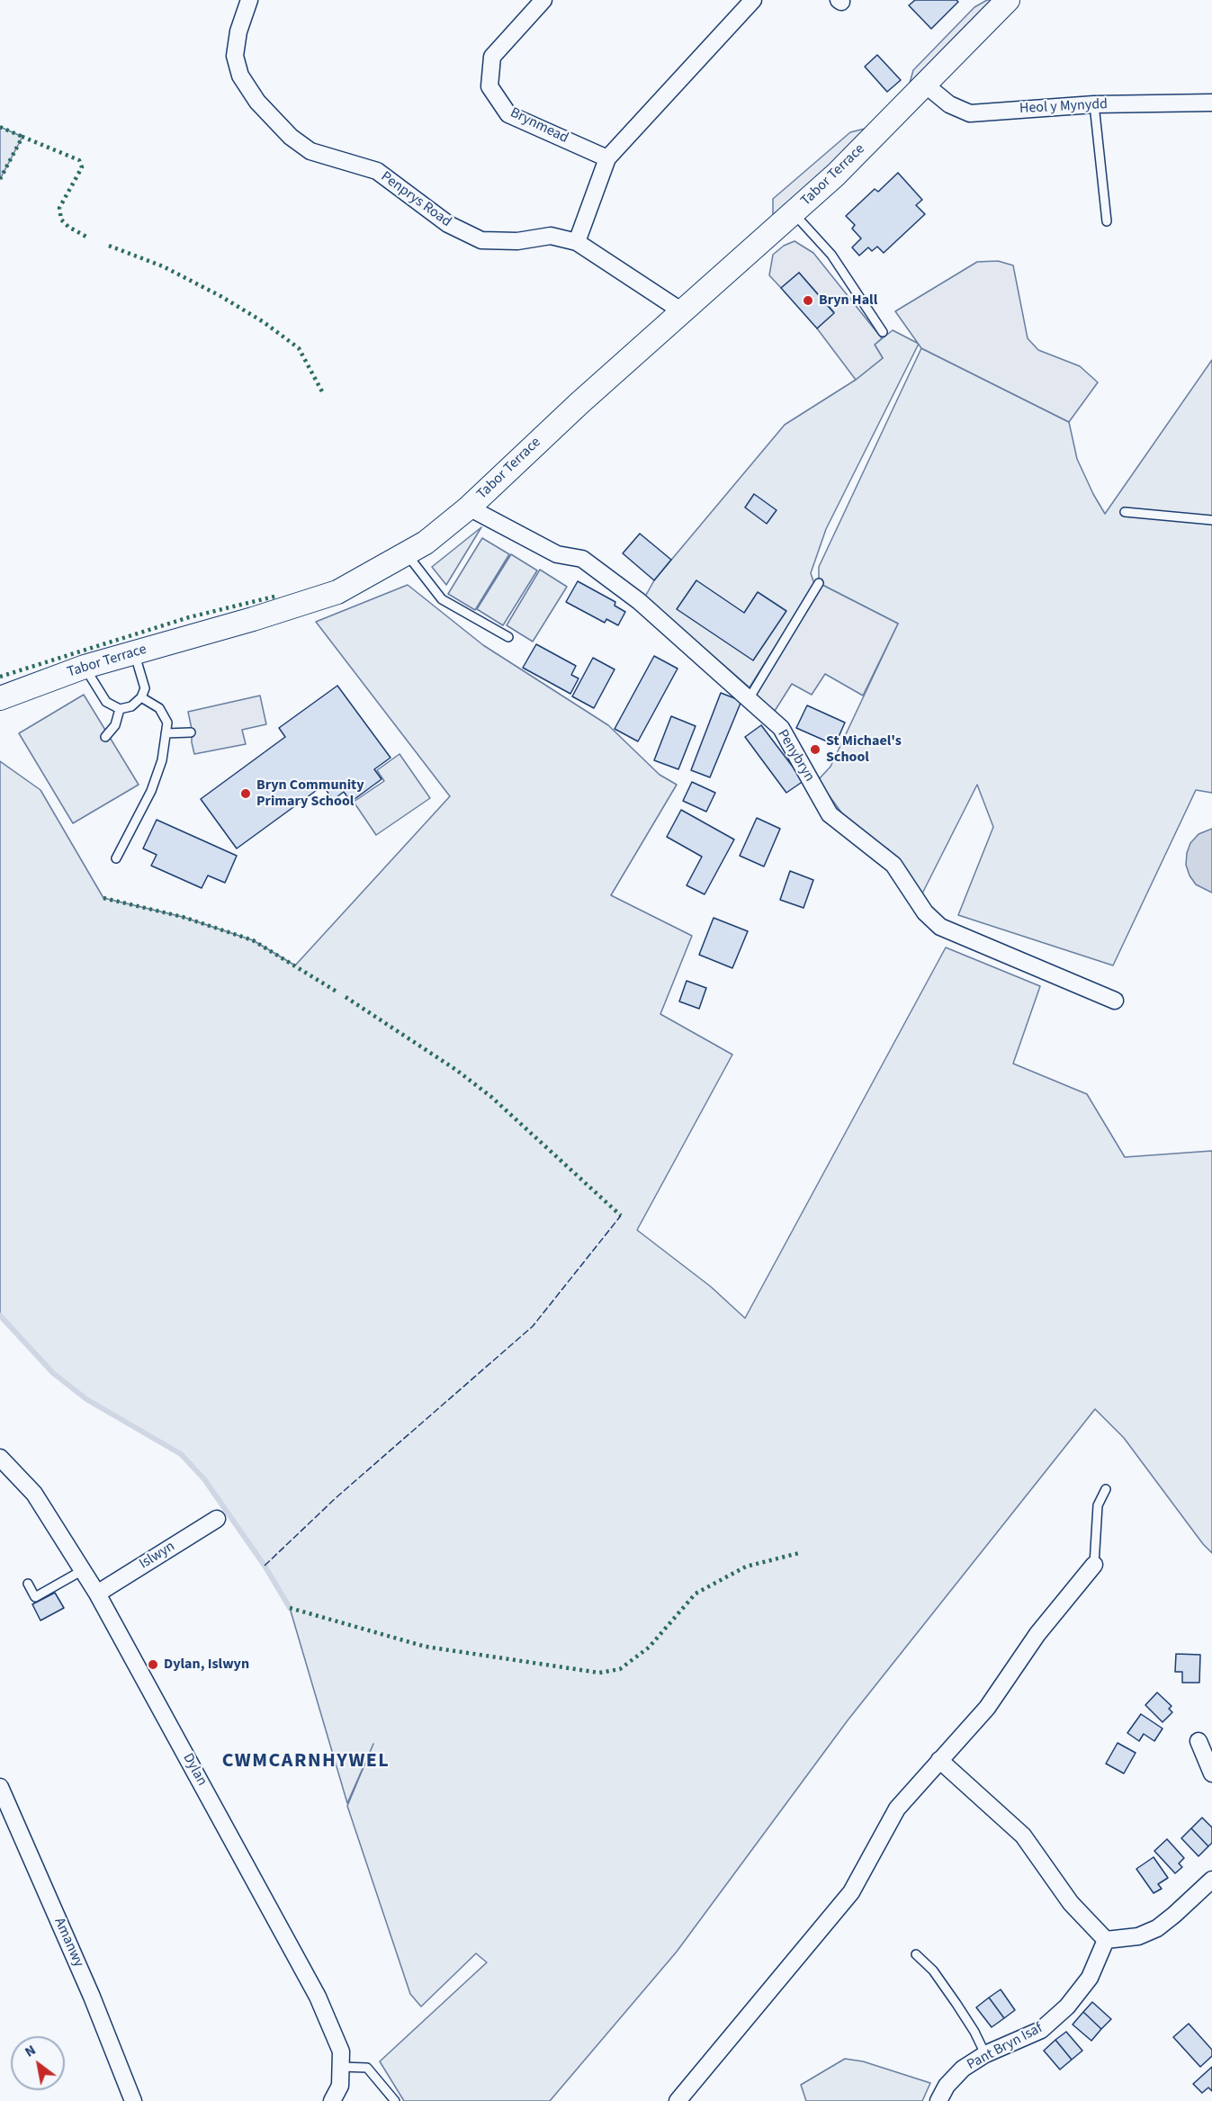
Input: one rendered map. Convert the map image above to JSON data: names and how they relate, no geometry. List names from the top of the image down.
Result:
{
  "streets": {
    "main road": ["Tabor Terrace"],
    "street": [
      "Heol y Mynydd",
      "Brynmead",
      "Penprys Road",
      "Penybryn",
      "Islwyn",
      "Dylan",
      "Amanwy",
      "Pant Bryn Isaf"
    ]
  },
  "crossings": [
    ["Heol y Mynydd", "Tabor Terrace"],
    ["Tabor Terrace", "Penprys Road"],
    ["Tabor Terrace", "Penybryn"],
    ["Islwyn", "Dylan"]
  ],
  "districts": ["CWMCARNHYWEL"],
  "places": [
    "Bryn Hall",
    "St Michael's School",
    "Bryn Community Primary School",
    "Dylan, Islwyn"
  ],
  "north": "top left"
}
